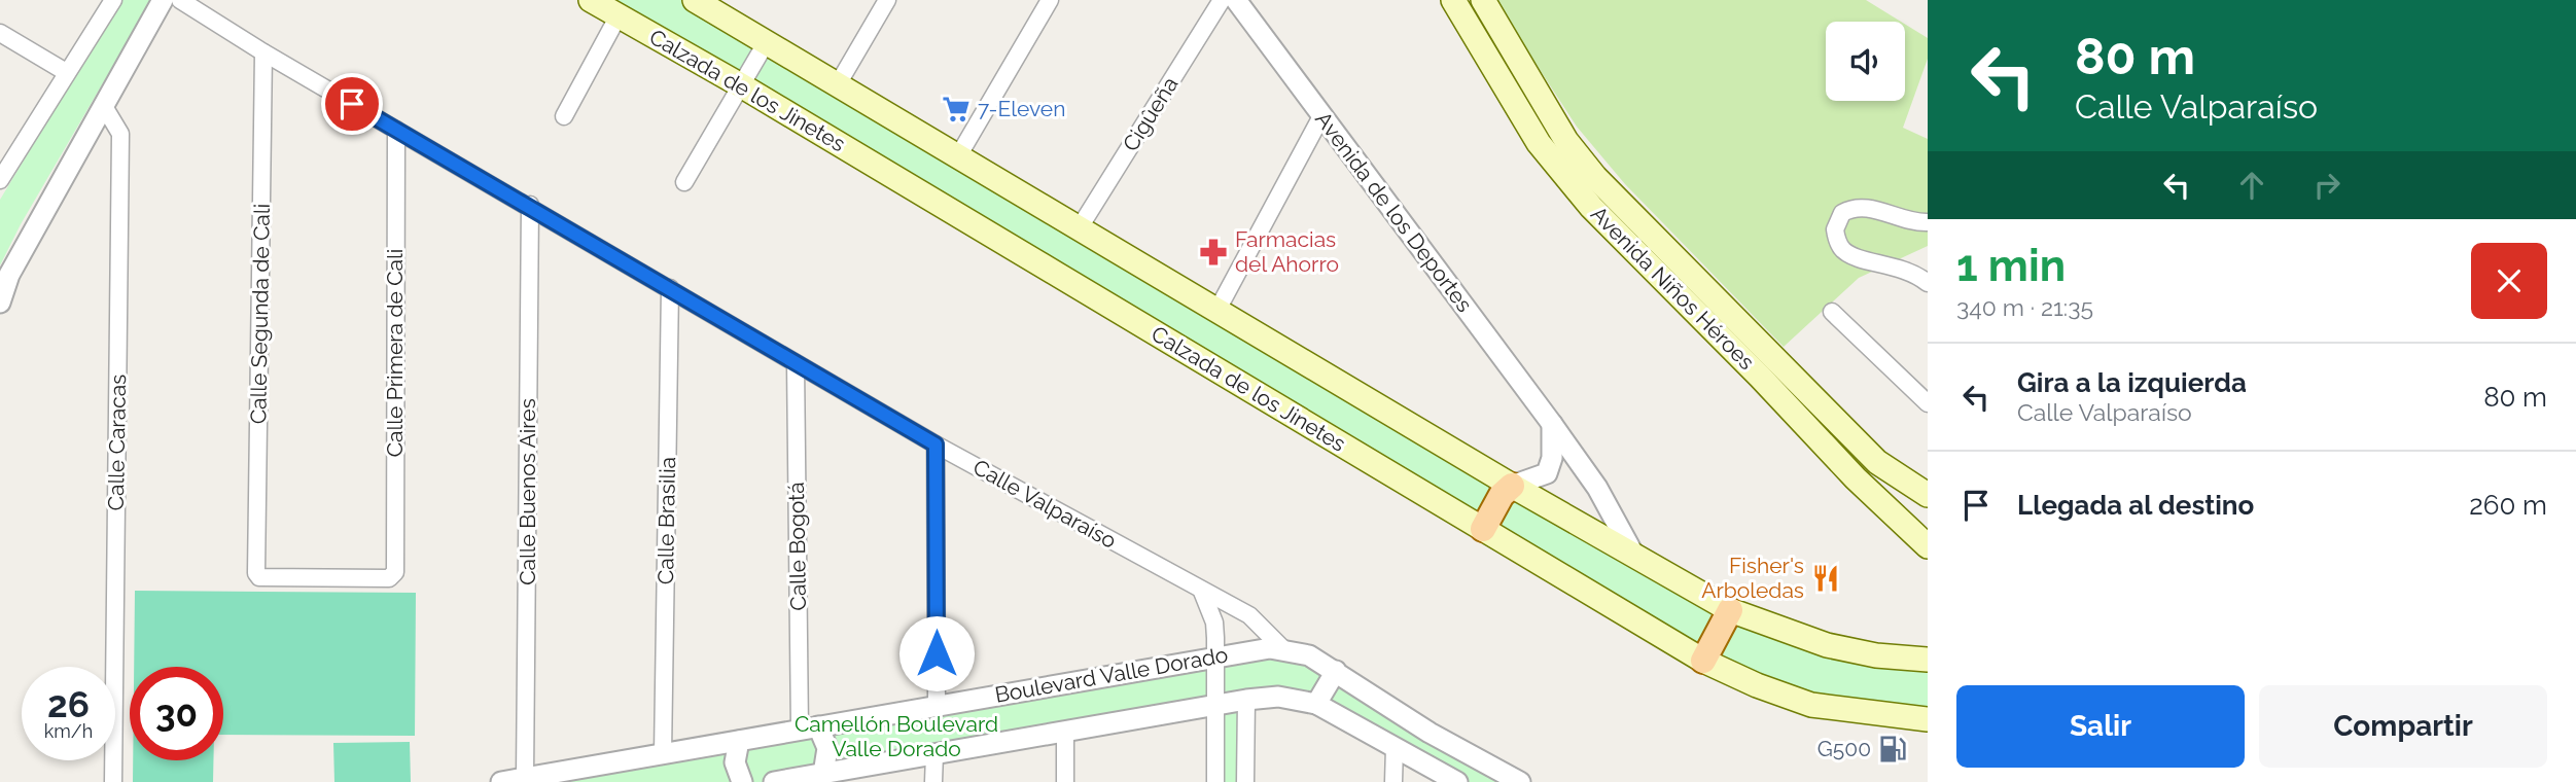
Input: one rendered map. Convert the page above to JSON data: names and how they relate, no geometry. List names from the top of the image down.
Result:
{
  "streets": {
    "main road": ["Calzada de los Jinetes", "Avenida Niños Héroes"],
    "street": [
      "Cigûeña",
      "Avenida de los Deportes",
      "Calle Segunda de Cali",
      "Calle Primera de Cali",
      "Calle Caracas",
      "Calle Buenos Aires",
      "Calle Valparaíso",
      "Calle Brasilia",
      "Calle Bogotá",
      "Boulevard Valle Dorado"
    ]
  },
  "crossings": [
    ["Calle Segunda de Cali", "Calle Primera de Cali"],
    ["Calle Segunda de Cali", "Calle Valparaíso"],
    ["Calle Primera de Cali", "Calle Valparaíso"],
    ["Calle Buenos Aires", "Calle Valparaíso"],
    ["Calle Buenos Aires", "Boulevard Valle Dorado"],
    ["Calle Valparaíso", "Calle Brasilia"],
    ["Calle Valparaíso", "Calle Bogotá"],
    ["Calle Valparaíso", "Boulevard Valle Dorado"],
    ["Calle Brasilia", "Boulevard Valle Dorado"],
    ["Calle Bogotá", "Boulevard Valle Dorado"]
  ],
  "parks": ["Camellón Boulevard Valle Dorado"],
  "places": {
    "supermarket": ["7-Eleven"],
    "pharmacy": ["Farmacias del Ahorro"],
    "restaurant": ["Fisher's Arboledas"],
    "fuel station": ["G500"]
  },
  "page": {
    "turn": ["80 m", "Calle Valparaíso"],
    "heading": ["1 min", "340 m · 21:35"],
    "list": [
      {
        "name": "Gira a la izquierda",
        "note": "Calle Valparaíso",
        "value": "80 m"
      },
      {
        "name": "Llegada al destino",
        "value": "260 m"
      }
    ],
    "speed": "26 km/h",
    "limit": "30",
    "buttons": ["Salir", "Compartir"]
  }
}
